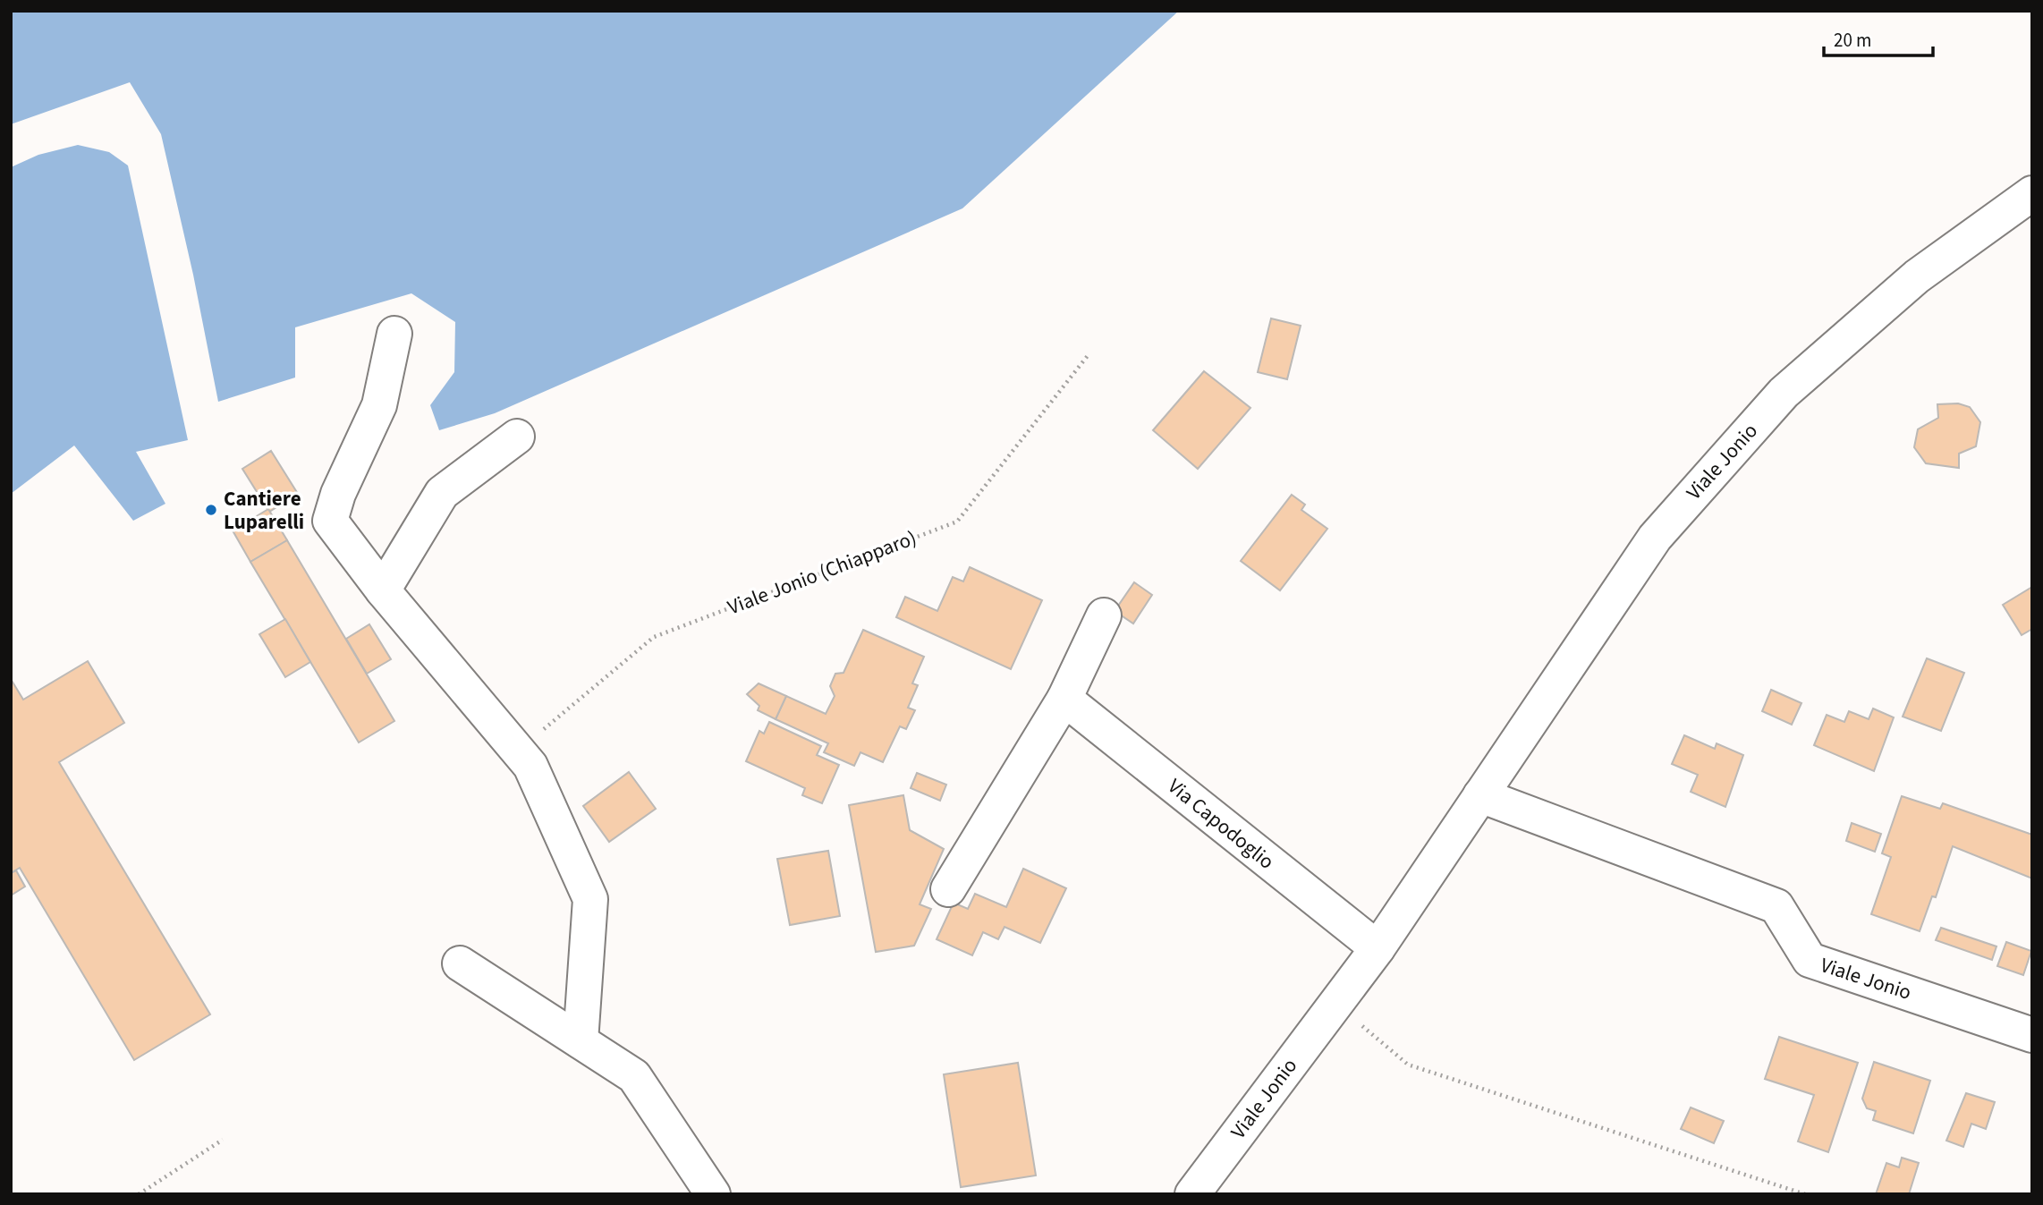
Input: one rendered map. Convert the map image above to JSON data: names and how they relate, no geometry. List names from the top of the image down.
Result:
{
  "streets": {
    "street": ["Viale Jonio", "Via Capodoglio"],
    "path": ["Viale Jonio (Chiapparo)"]
  },
  "crossings": [
    ["Viale Jonio", "Via Capodoglio"]
  ],
  "places": ["Cantiere Luparelli"],
  "scale_bar": "20 m"
}
